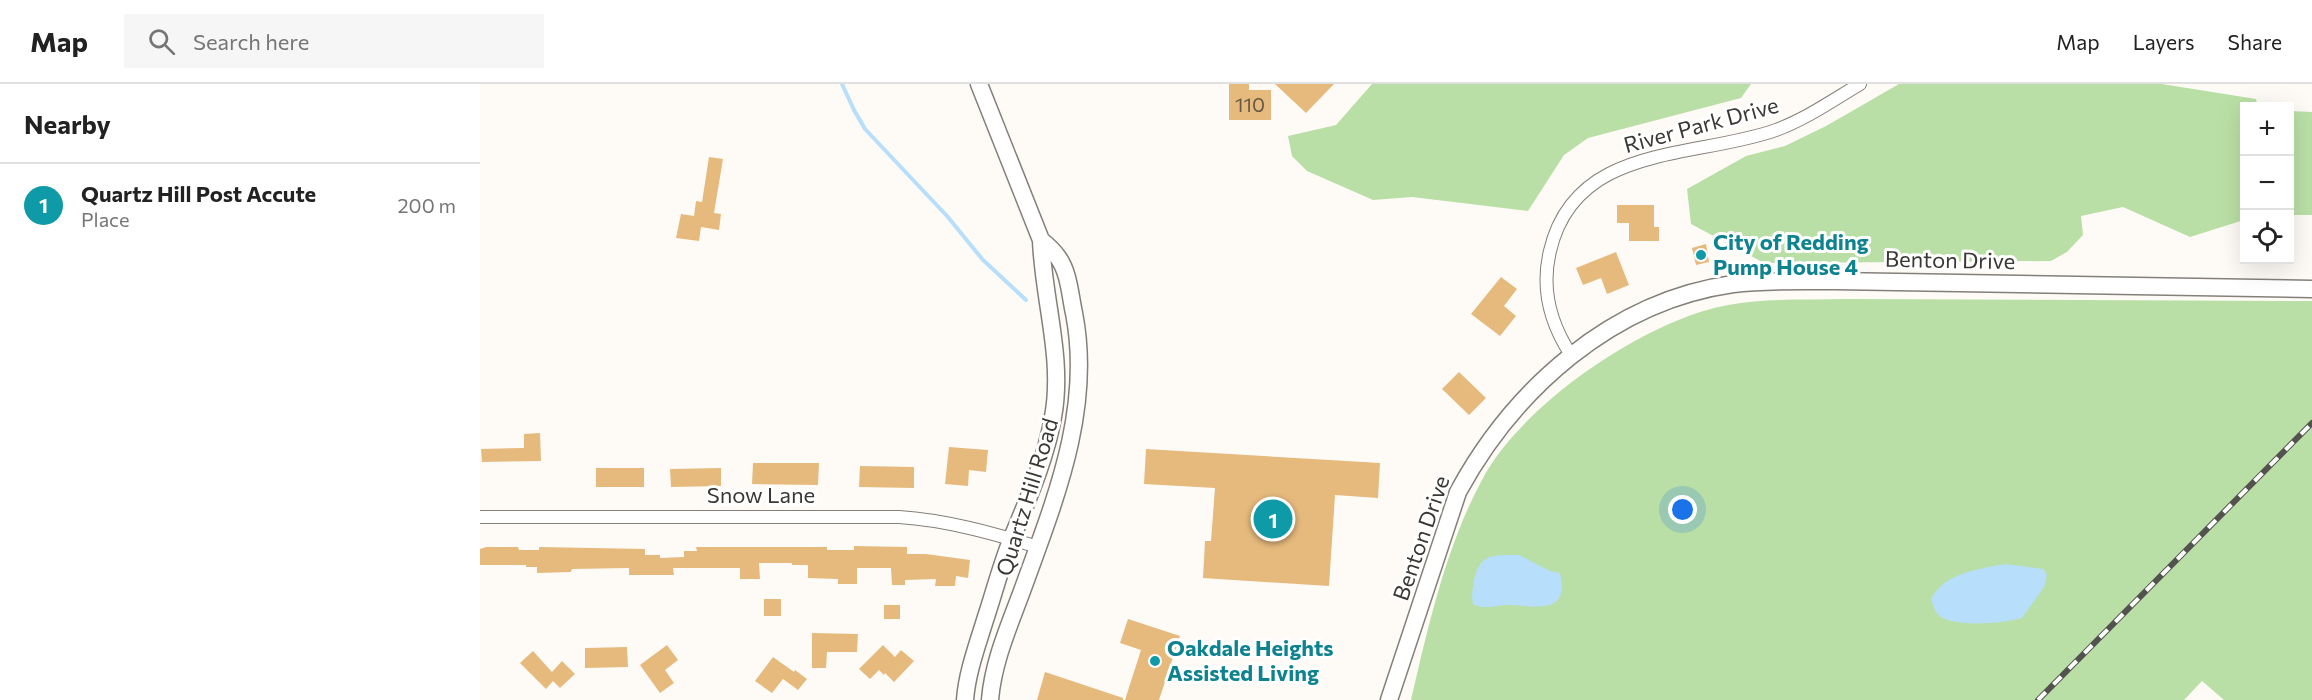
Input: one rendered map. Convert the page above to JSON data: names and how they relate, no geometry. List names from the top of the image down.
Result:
{
  "streets": {
    "street": [
      "River Park Drive",
      "Benton Drive",
      "Snow Lane",
      "Quartz Hill Road"
    ]
  },
  "crossings": [
    ["River Park Drive", "Benton Drive"],
    ["Snow Lane", "Quartz Hill Road"]
  ],
  "places": ["City of Redding Pump House 4", "Oakdale Heights Assisted Living"],
  "house_numbers": ["110"],
  "page": {
    "header": "Map",
    "search": "Search here",
    "nav": ["Map", "Layers", "Share"],
    "heading": "Nearby",
    "map_buttons": ["+", "−"],
    "list": [
      {
        "mark": "1",
        "name": "Quartz Hill Post Accute",
        "note": "Place",
        "value": "200 m"
      }
    ],
    "pins": "1"
  }
}
